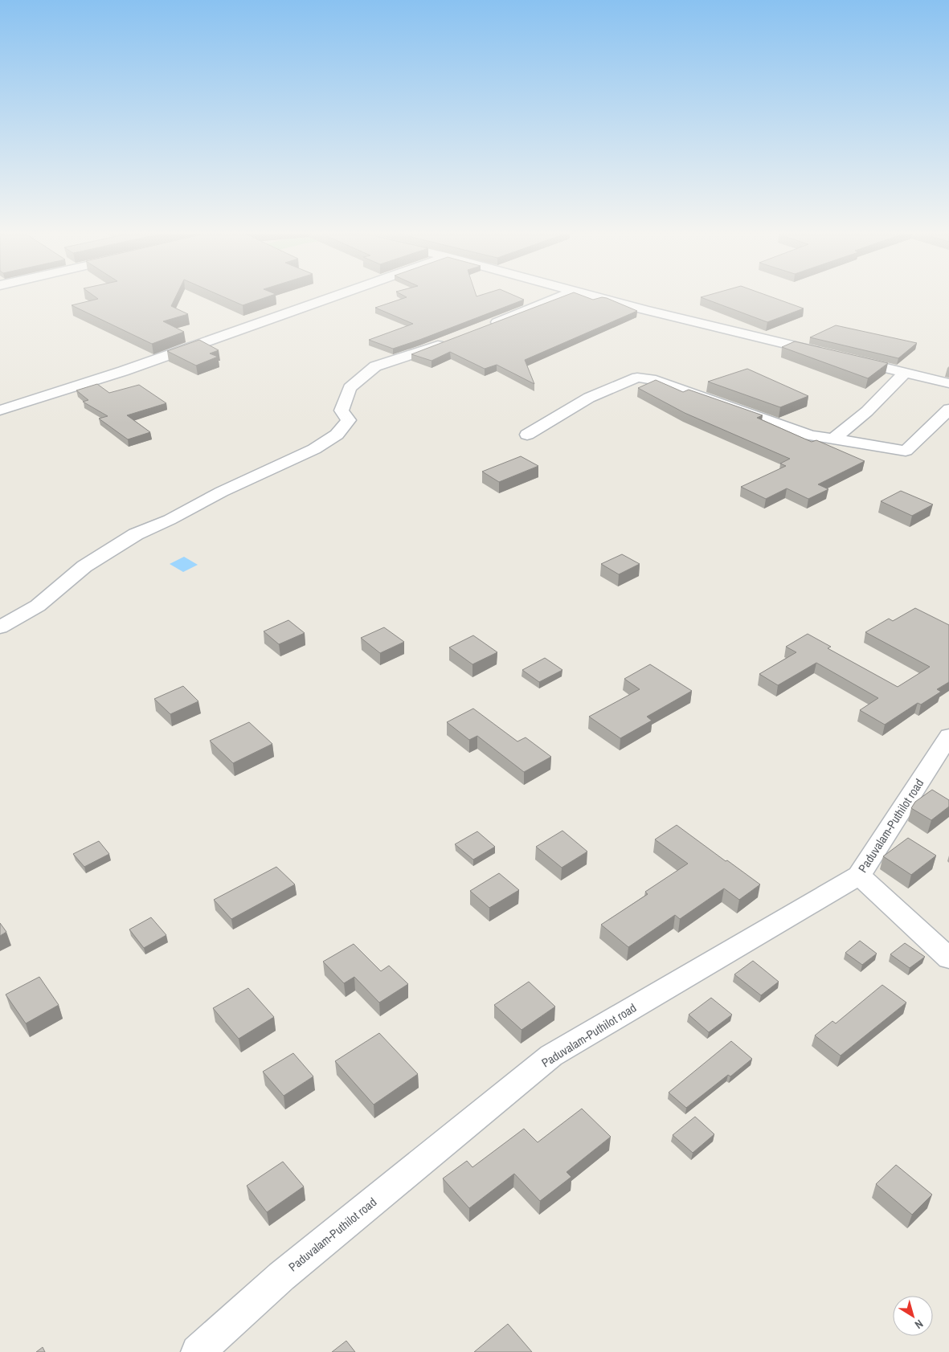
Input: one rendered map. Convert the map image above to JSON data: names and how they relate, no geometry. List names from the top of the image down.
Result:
{
  "streets": {
    "street": ["Paduvalam-Puthilot road"]
  },
  "north": "bottom right"
}
